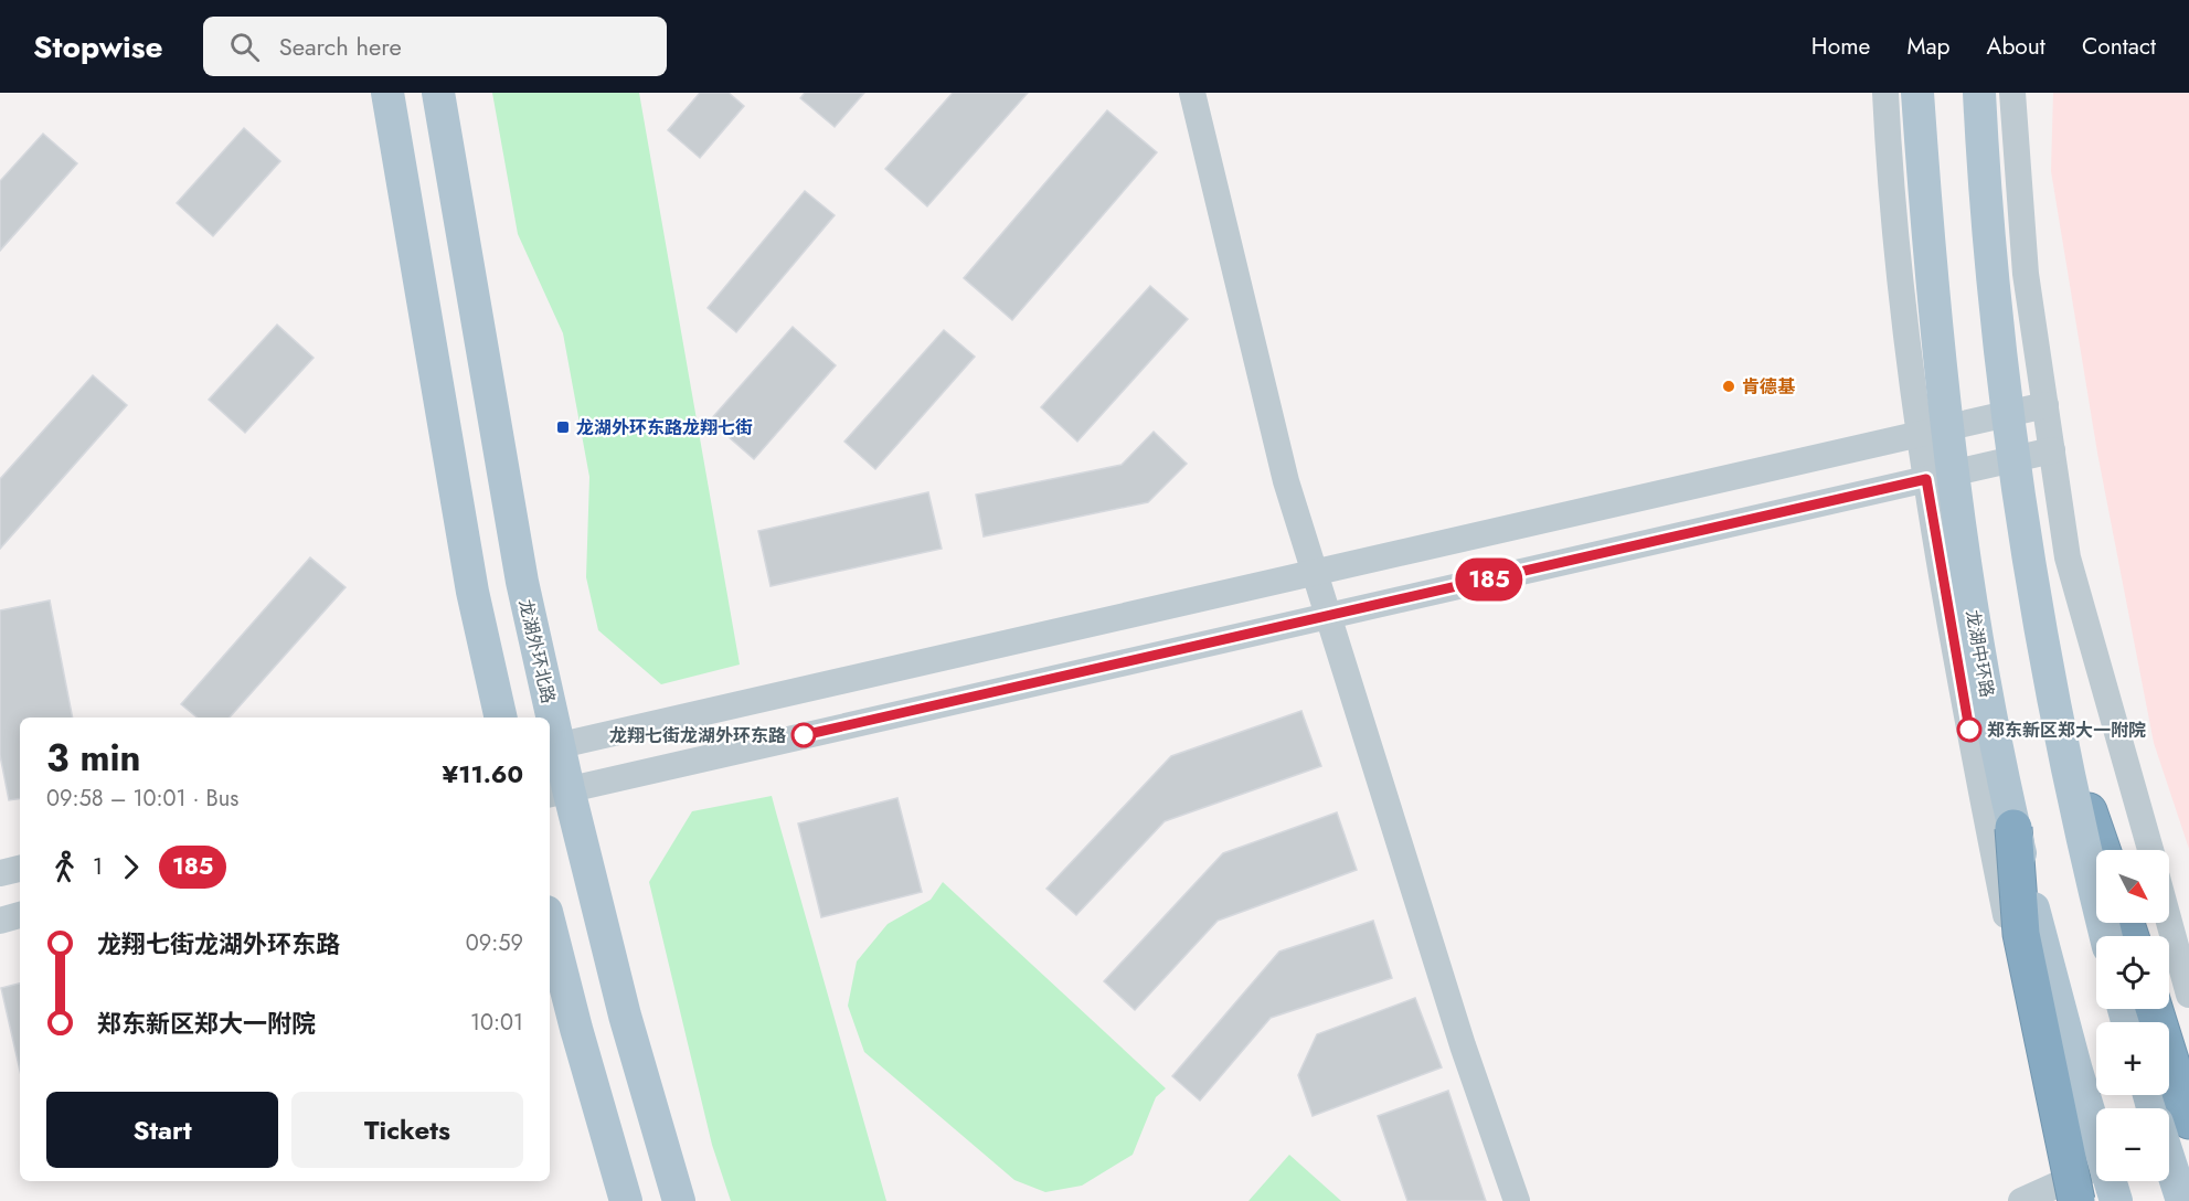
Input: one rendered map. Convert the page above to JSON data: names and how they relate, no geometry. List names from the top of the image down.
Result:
{
  "streets": {
    "main road": ["龙湖外环北路", "龙湖中环路"]
  },
  "places": {
    "other": ["肯德基", "郑东新区郑大一附院", "龙翔七街龙湖外环东路"],
    "transit": ["龙湖外环东路龙翔七街"]
  },
  "lines": ["bus line 185"],
  "north": "bottom right",
  "page": {
    "header": "Stopwise",
    "search": "Search here",
    "nav": [
      "Home",
      "Map",
      "About",
      "Contact"
    ],
    "on_map": "185",
    "heading": ["3 min", "09:58 – 10:01 · Bus", "¥11.60"],
    "legs": ["1", "185"],
    "map_buttons": ["+", "−"],
    "list": [
      {
        "name": "龙翔七街龙湖外环东路",
        "value": "09:59"
      },
      {
        "name": "郑东新区郑大一附院",
        "value": "10:01"
      }
    ],
    "buttons": ["Start", "Tickets"]
  }
}
